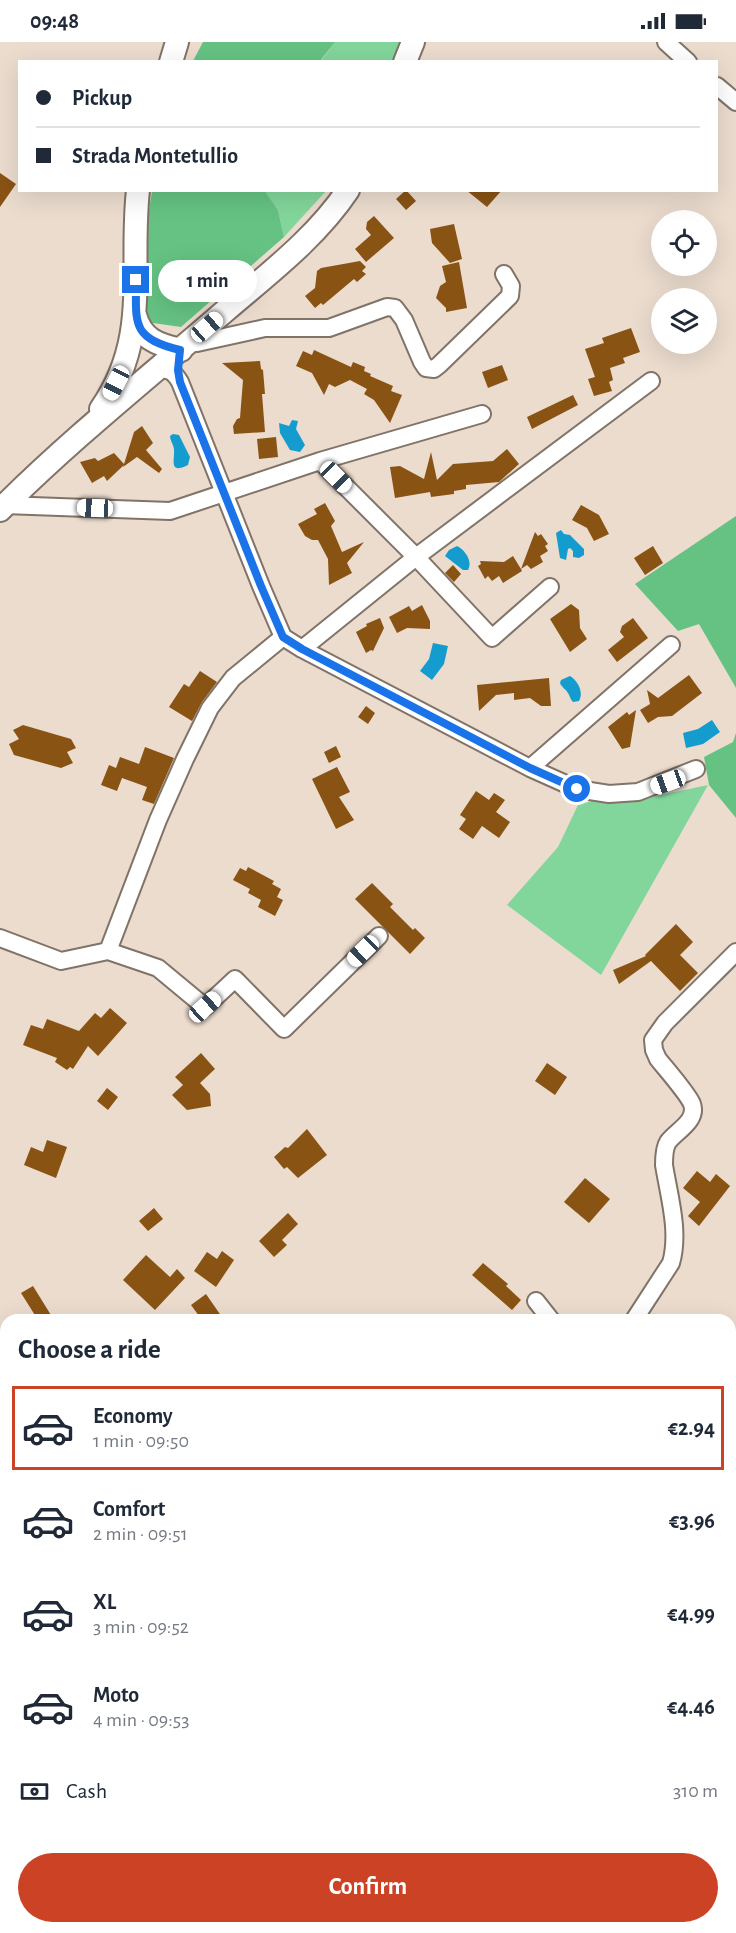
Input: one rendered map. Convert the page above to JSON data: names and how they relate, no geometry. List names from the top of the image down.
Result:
{
  "page": {
    "status": "09:48",
    "banner": ["Pickup", "Strada Montetullio"],
    "bubble": "1 min",
    "heading": "Choose a ride",
    "list": [
      {
        "name": "Economy",
        "note": "1 min · 09:50",
        "value": "€2.94"
      },
      {
        "name": "Comfort",
        "note": "2 min · 09:51",
        "value": "€3.96"
      },
      {
        "name": "XL",
        "note": "3 min · 09:52",
        "value": "€4.99"
      },
      {
        "name": "Moto",
        "note": "4 min · 09:53",
        "value": "€4.46"
      }
    ],
    "pay": ["Cash", "310 m"],
    "buttons": "Confirm"
  }
}
